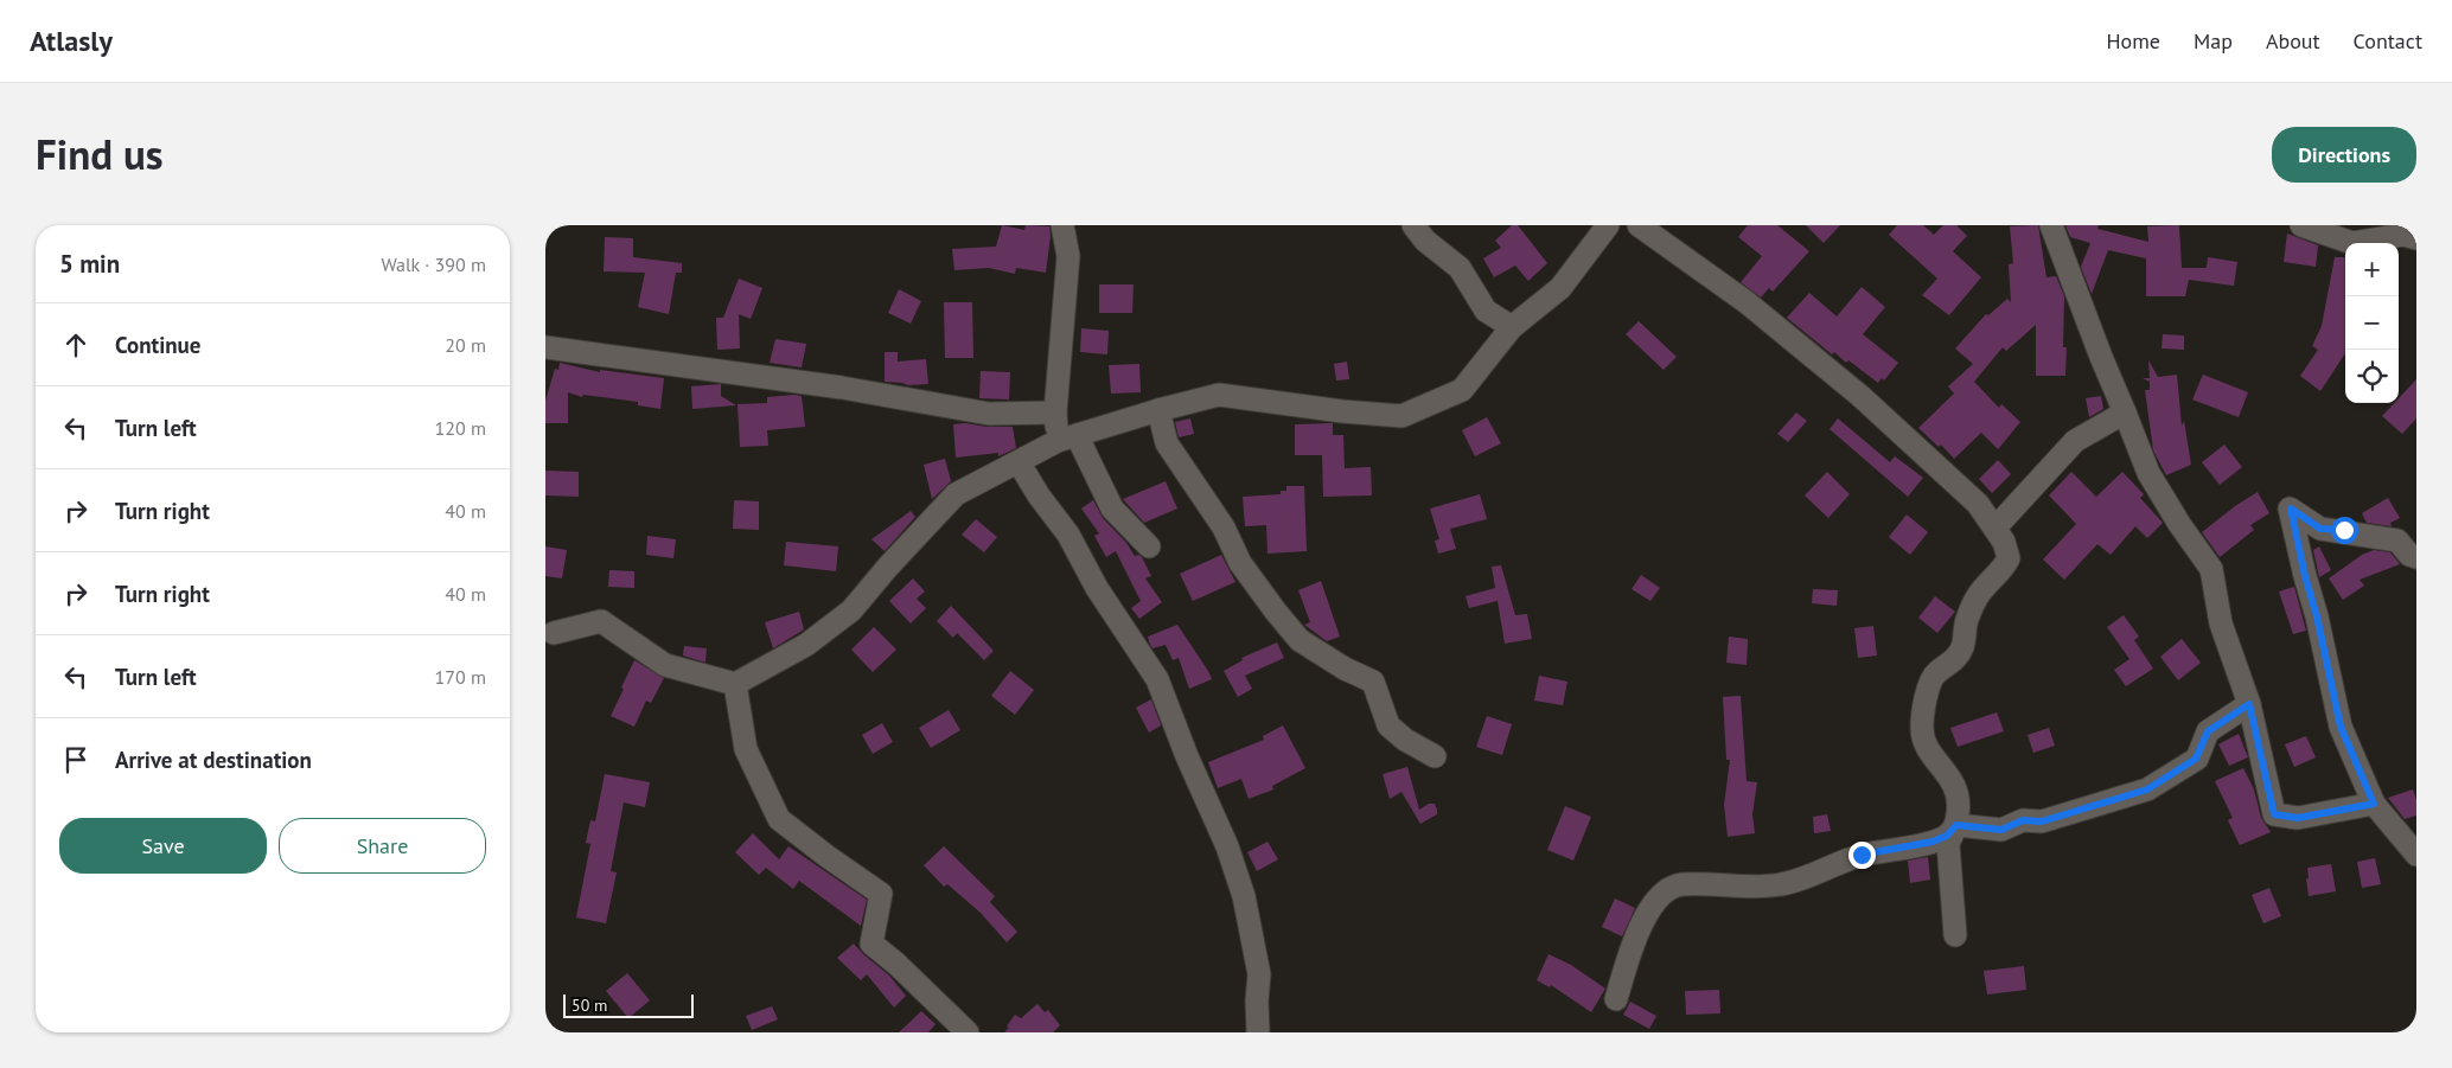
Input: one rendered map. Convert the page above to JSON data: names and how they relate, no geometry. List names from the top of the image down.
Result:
{
  "scale_bar": "50 m",
  "page": {
    "header": "Atlasly",
    "nav": [
      "Home",
      "Map",
      "About",
      "Contact"
    ],
    "title": "Find us",
    "buttons": [
      "Directions",
      ["Save", "Share"]
    ],
    "heading": ["5 min", "Walk · 390 m"],
    "map_buttons": ["+", "−"],
    "list": [
      ["Continue", "20 m"],
      ["Turn left", "120 m"],
      ["Turn right", "40 m"],
      ["Turn right", "40 m"],
      ["Turn left", "170 m"],
      "Arrive at destination"
    ],
    "scale": "50 m"
  }
}
